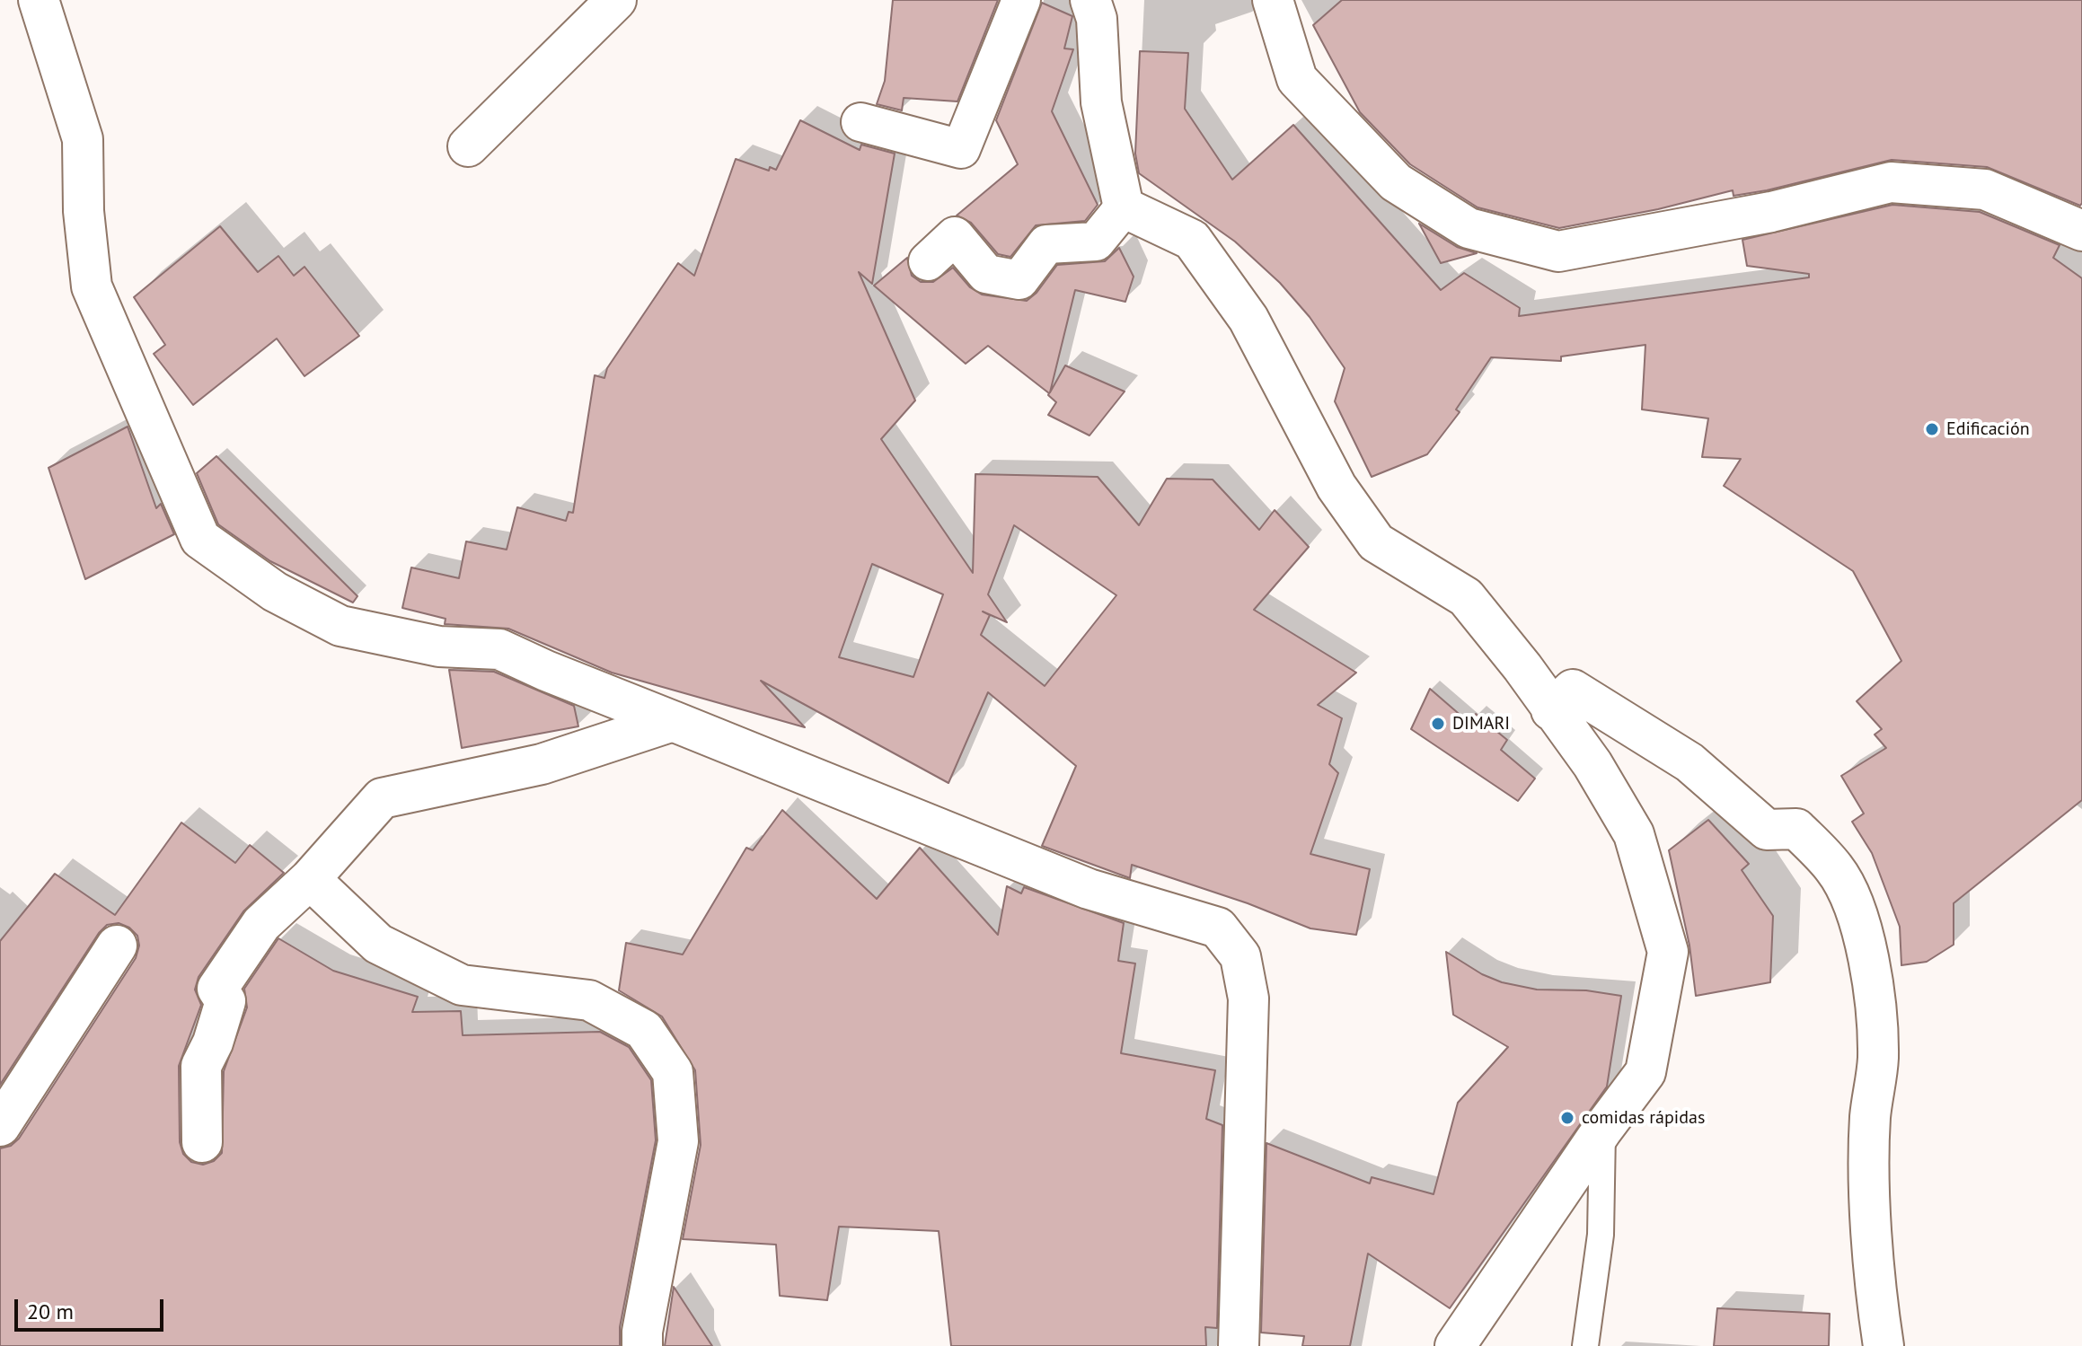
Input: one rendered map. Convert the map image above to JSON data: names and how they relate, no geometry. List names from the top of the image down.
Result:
{
  "places": ["Edificación", "DIMARI", "comidas rápidas"],
  "scale_bar": "20 m"
}
